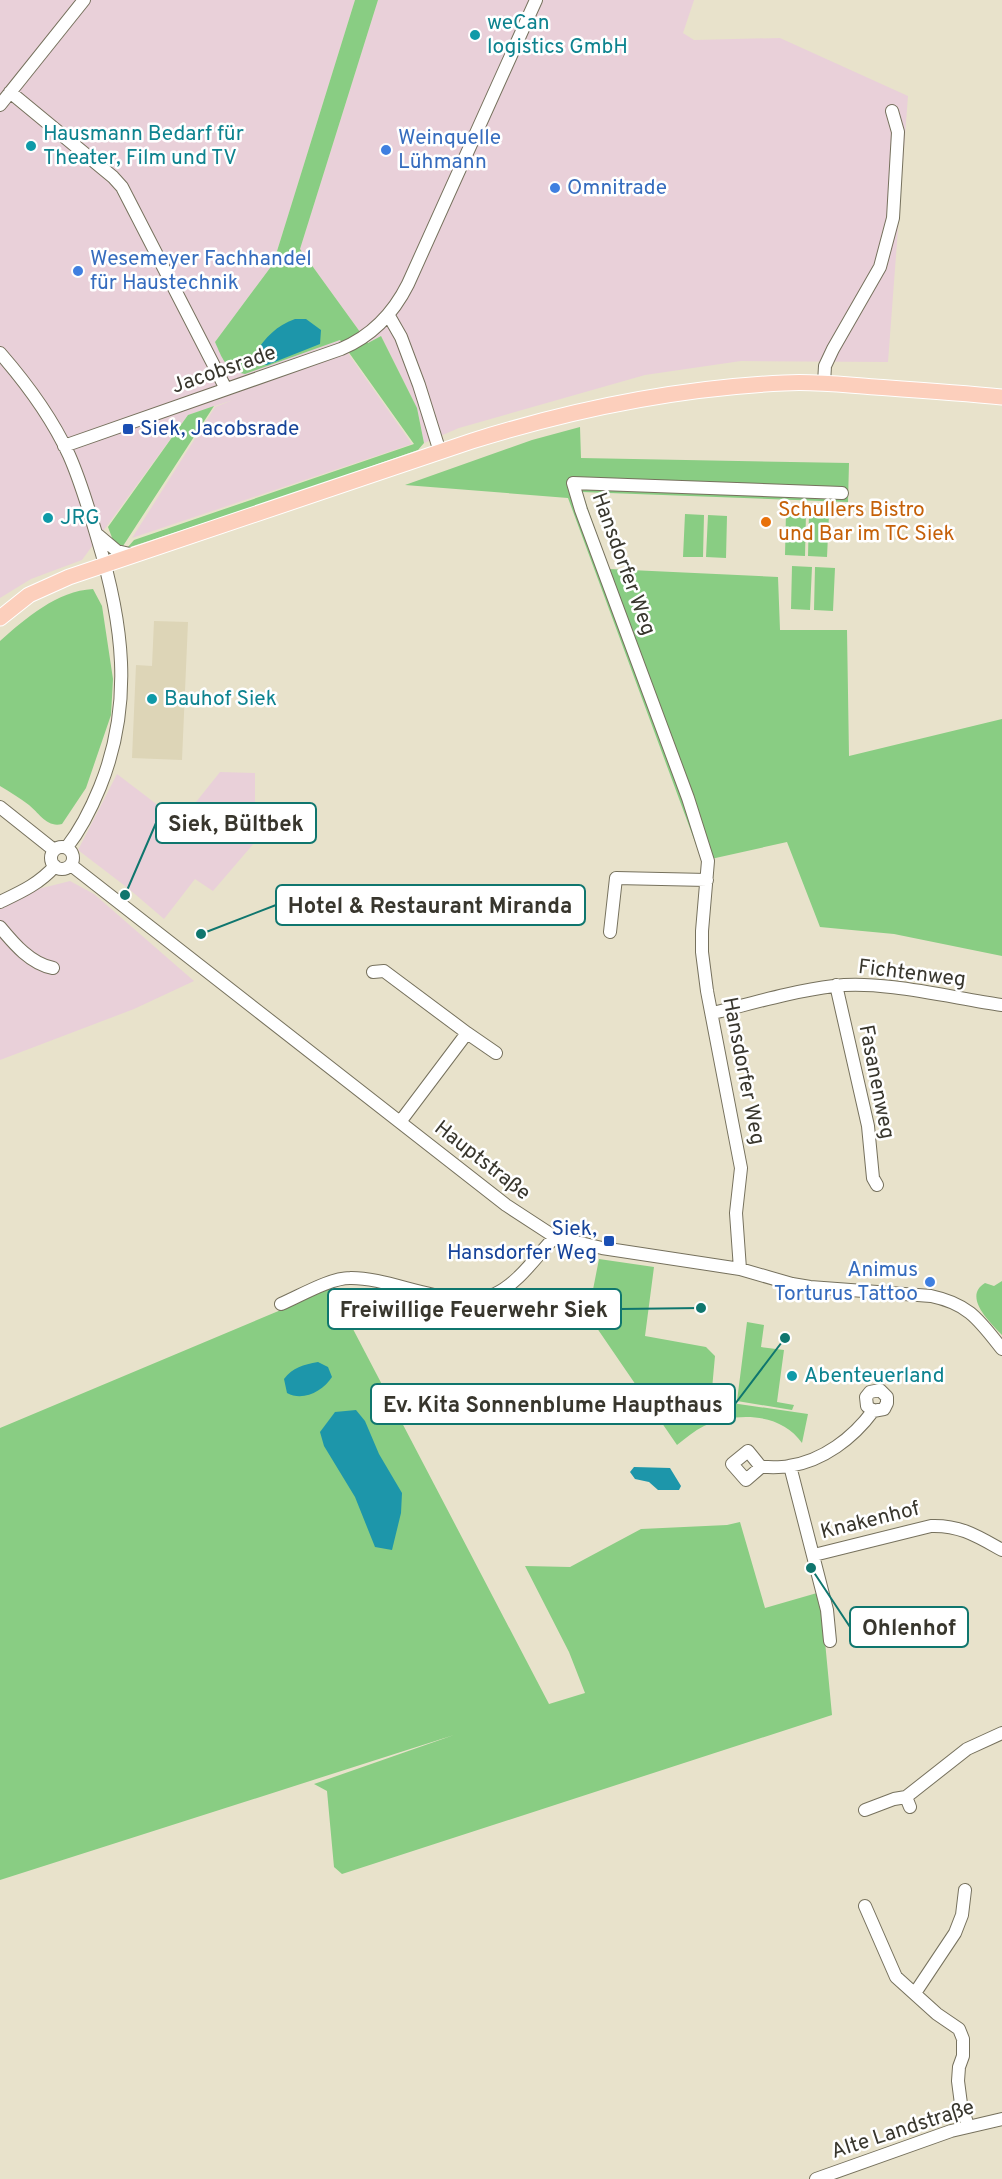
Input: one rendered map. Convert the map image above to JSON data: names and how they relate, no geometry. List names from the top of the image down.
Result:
{
  "streets": {
    "street": [
      "Jacobsrade",
      "Hansdorfer Weg",
      "Fichtenweg",
      "Fasanenweg",
      "Hauptstraße",
      "Knakenhof",
      "Alte Landstraße"
    ]
  },
  "crossings": [
    ["Hansdorfer Weg", "Fichtenweg"],
    ["Hansdorfer Weg", "Hauptstraße"],
    ["Fichtenweg", "Fasanenweg"]
  ],
  "places": {
    "other": [
      "weCan logistics GmbH",
      "Hausmann Bedarf für Theater, Film und TV",
      "Weinquelle Lühmann",
      "Omnitrade",
      "Wesemeyer Fachhandel für Haustechnik",
      "JRG",
      "Schullers Bistro und Bar im TC Siek",
      "Bauhof Siek",
      "Siek, Bültbek",
      "Hotel & Restaurant Miranda",
      "Animus Torturus Tattoo",
      "Freiwillige Feuerwehr Siek",
      "Ev. Kita Sonnenblume Haupthaus",
      "Abenteuerland",
      "Ohlenhof"
    ],
    "transit": ["Siek, Jacobsrade", "Siek, Hansdorfer Weg"]
  }
}
